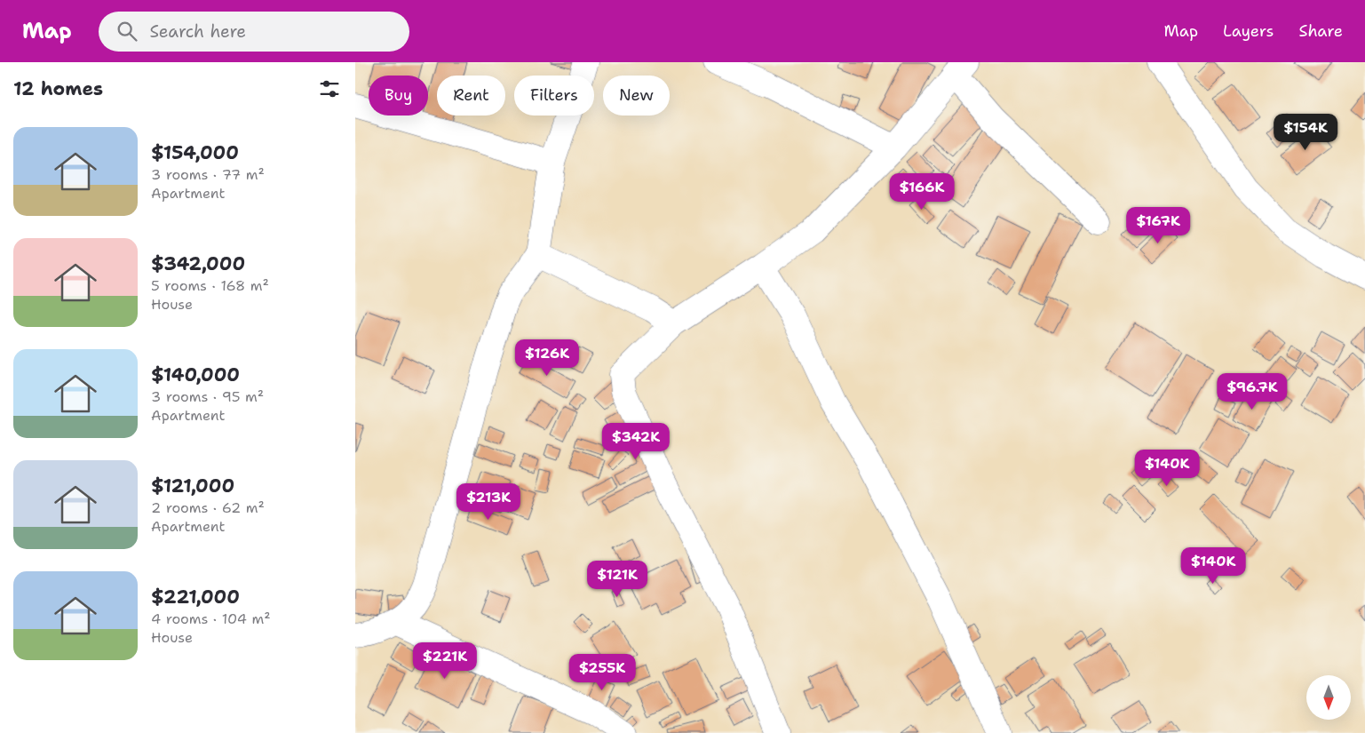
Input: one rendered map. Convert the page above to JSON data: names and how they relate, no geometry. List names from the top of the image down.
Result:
{
  "north": "bottom",
  "page": {
    "header": "Map",
    "search": "Search here",
    "nav": ["Map", "Layers", "Share"],
    "heading": "12 homes",
    "chip": [
      "Buy",
      "Rent",
      "Filters",
      "New"
    ],
    "price": [
      "$154K",
      "$166K",
      "$167K",
      "$126K",
      "$96.7K",
      "$342K",
      "$140K",
      "$213K",
      "$140K",
      "$121K",
      "$221K",
      "$255K"
    ],
    "list": [
      {
        "name": "$154,000",
        "note": "3 rooms · 77 m² · Apartment"
      },
      {
        "name": "$342,000",
        "note": "5 rooms · 168 m² · House"
      },
      {
        "name": "$140,000",
        "note": "3 rooms · 95 m² · Apartment"
      },
      {
        "name": "$121,000",
        "note": "2 rooms · 62 m² · Apartment"
      },
      {
        "name": "$221,000",
        "note": "4 rooms · 104 m² · House"
      }
    ]
  }
}
